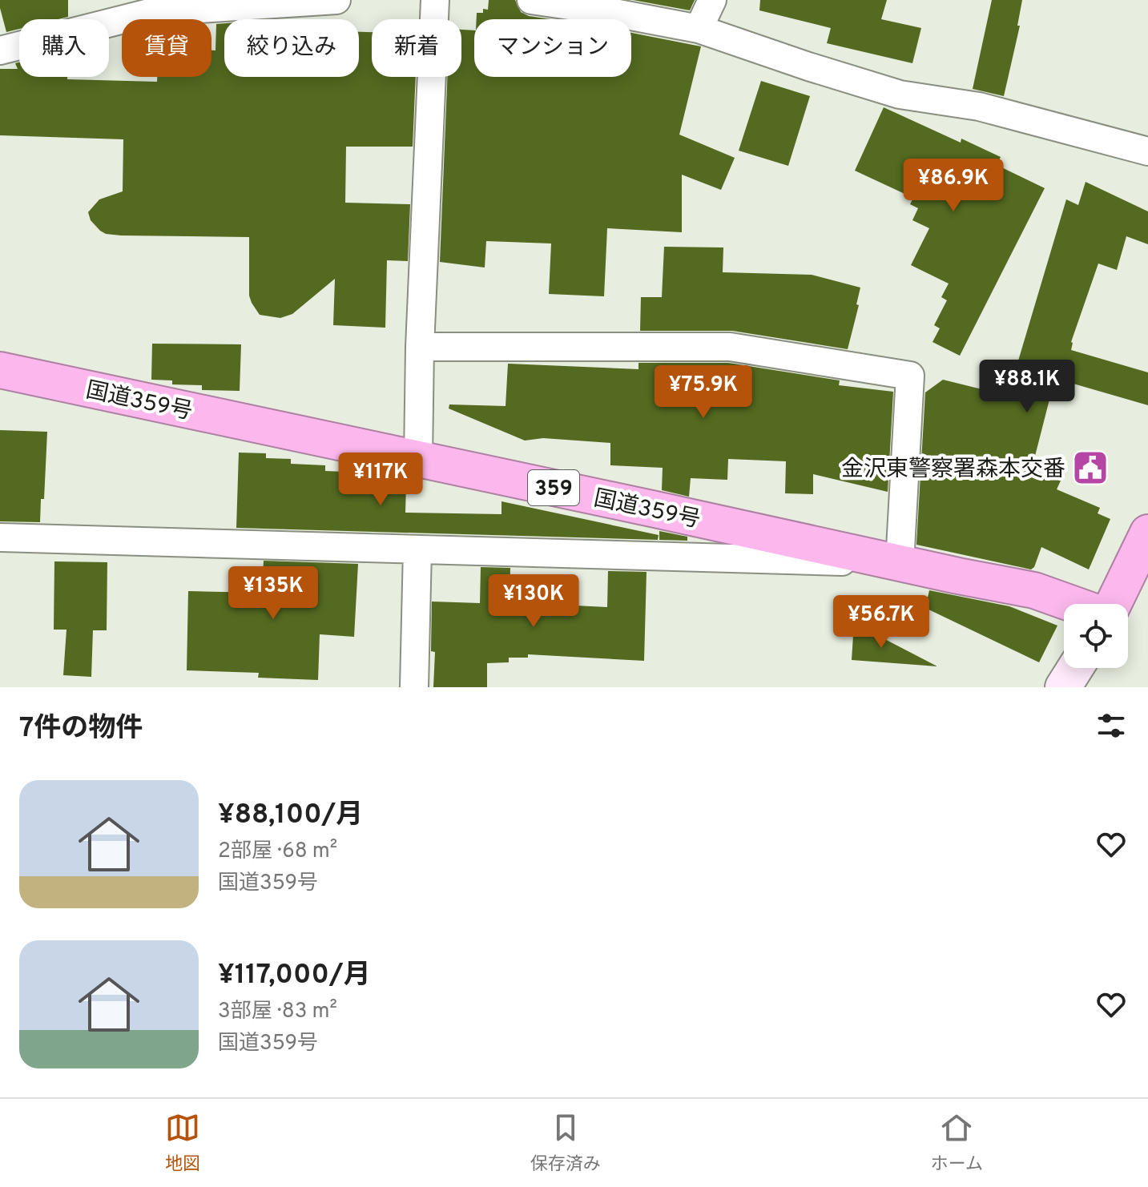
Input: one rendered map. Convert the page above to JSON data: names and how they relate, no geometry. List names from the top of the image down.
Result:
{
  "streets": {
    "highway": ["国道359号", "359"]
  },
  "places": {
    "public building": ["金沢東警察署森本交番"]
  },
  "page": {
    "chip": [
      "購入",
      "賃貸",
      "絞り込み",
      "新着",
      "マンション"
    ],
    "price": [
      "¥86.9K",
      "¥88.1K",
      "¥75.9K",
      "¥117K",
      "¥135K",
      "¥130K",
      "¥56.7K"
    ],
    "heading": "7件の物件",
    "list": [
      {
        "name": "¥88,100/月",
        "note": "2部屋 · 68 m² · 国道359号"
      },
      {
        "name": "¥117,000/月",
        "note": "3部屋 · 83 m² · 国道359号"
      }
    ],
    "tabs": ["地図", "保存済み", "ホーム"]
  }
}
